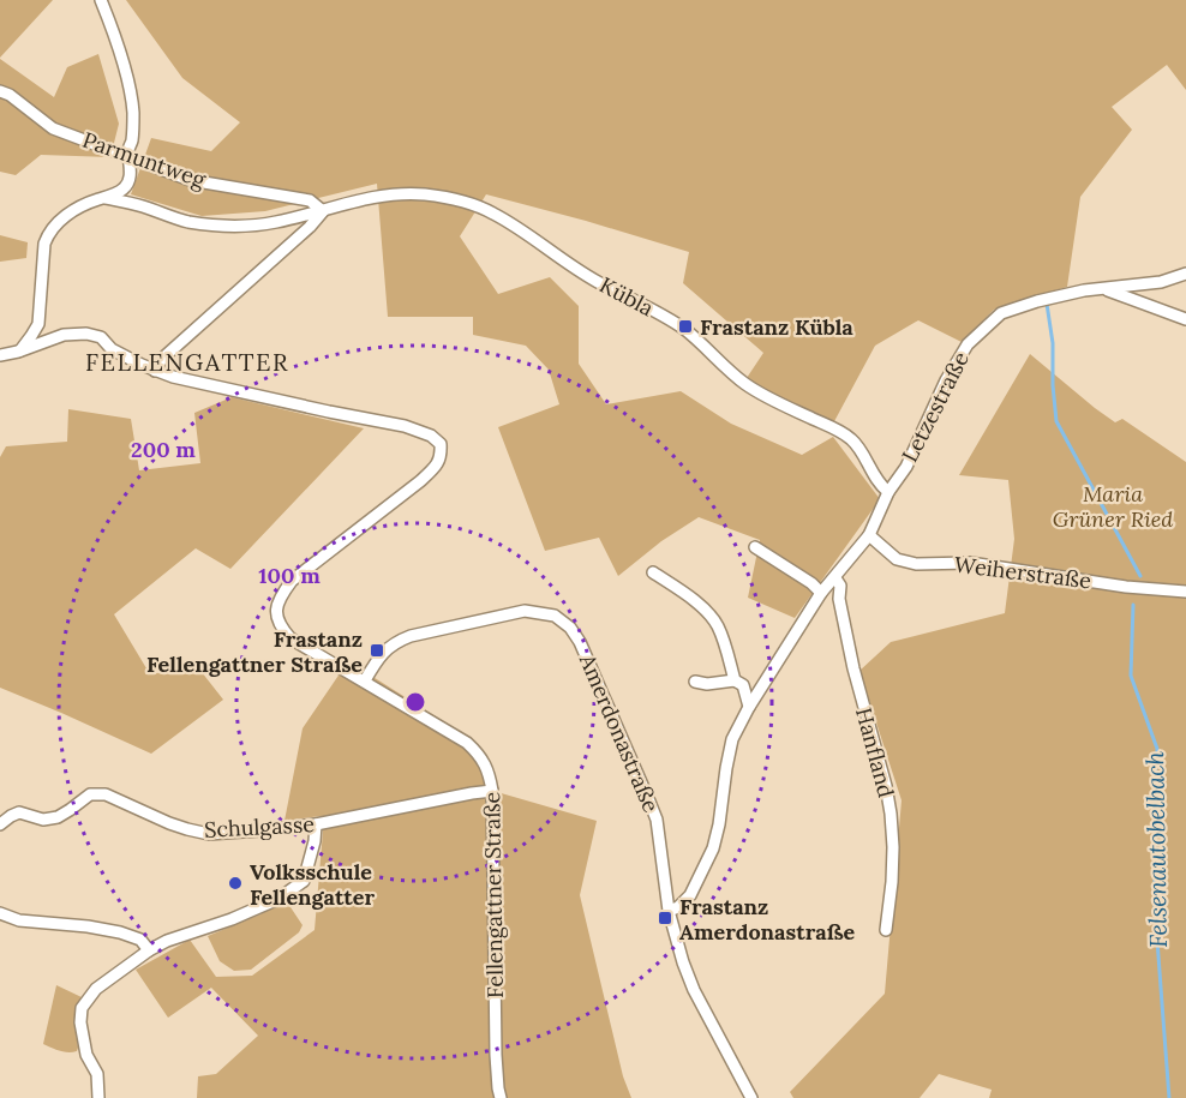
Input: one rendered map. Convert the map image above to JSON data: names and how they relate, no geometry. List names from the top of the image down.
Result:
{
  "streets": {
    "street": [
      "Parmuntweg",
      "Kübla",
      "Letzestraße",
      "Weiherstraße",
      "Amerdonastraße",
      "Hanfland",
      "Schulgasse",
      "Fellengattner Straße"
    ]
  },
  "crossings": [
    ["Parmuntweg", "Kübla"],
    ["Kübla", "Letzestraße"],
    ["Letzestraße", "Weiherstraße"],
    ["Letzestraße", "Amerdonastraße"],
    ["Letzestraße", "Hanfland"],
    ["Amerdonastraße", "Fellengattner Straße"],
    ["Schulgasse", "Fellengattner Straße"]
  ],
  "districts": ["FELLENGATTER"],
  "water": ["Felsenautobelbach"],
  "parks": ["Maria Grüner Ried"],
  "places": {
    "transit": ["Frastanz Kübla", "Frastanz Fellengattner Straße", "Frastanz Amerdonastraße"],
    "other": ["Volksschule Fellengatter"]
  },
  "rings": ["200 m", "100 m"]
}
